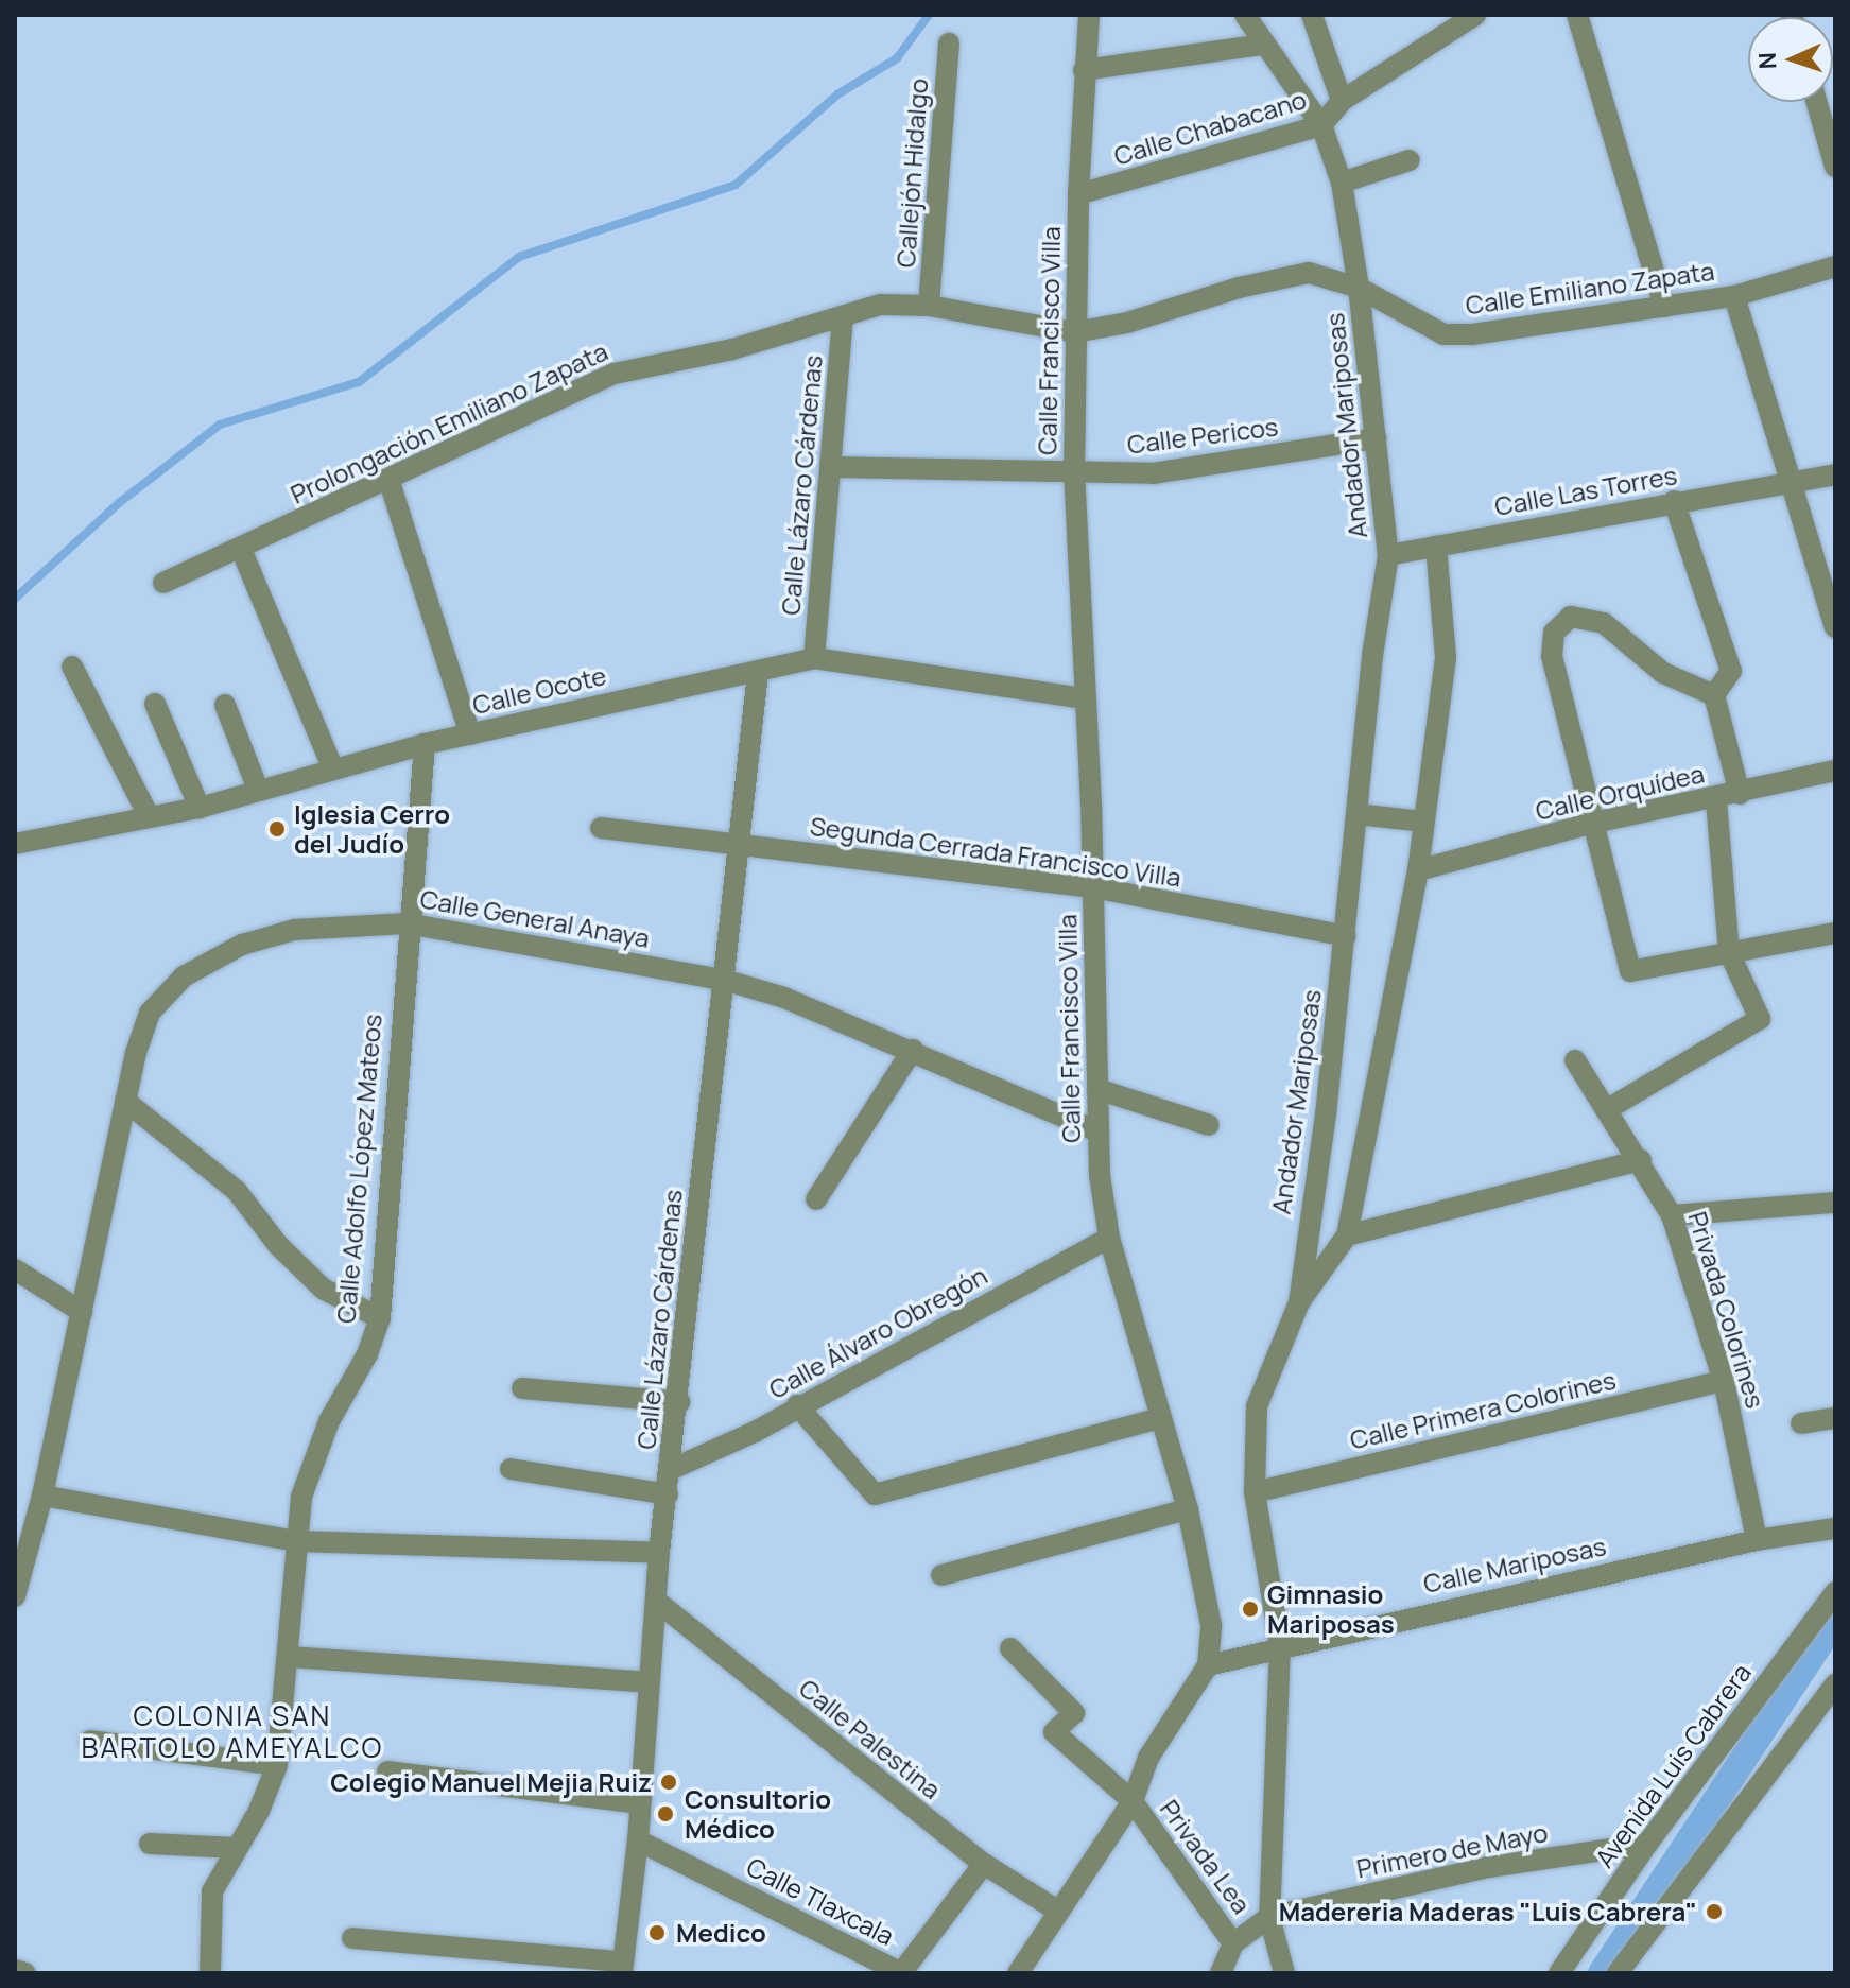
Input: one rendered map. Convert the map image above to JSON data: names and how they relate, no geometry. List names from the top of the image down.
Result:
{
  "streets": {
    "street": [
      "Calle Chabacano",
      "Callejón Hidalgo",
      "Calle Emiliano Zapata",
      "Calle Francisco Villa",
      "Prolongación Emiliano Zapata",
      "Andador Mariposas",
      "Calle Pericos",
      "Calle Lázaro Cárdenas",
      "Calle Las Torres",
      "Calle Ocote",
      "Calle Orquídea",
      "Segunda Cerrada Francisco Villa",
      "Calle General Anaya",
      "Calle Adolfo López Mateos",
      "Privada Colorines",
      "Calle Álvaro Obregón",
      "Calle Primera Colorines",
      "Calle Mariposas",
      "Calle Palestina",
      "Avenida Luis Cabrera",
      "Primero de Mayo",
      "Privada Lea",
      "Calle Tlaxcala"
    ]
  },
  "crossings": [
    ["Calle Chabacano", "Calle Francisco Villa"],
    ["Calle Chabacano", "Andador Mariposas"],
    ["Callejón Hidalgo", "Prolongación Emiliano Zapata"],
    ["Calle Emiliano Zapata", "Prolongación Emiliano Zapata"],
    ["Calle Emiliano Zapata", "Andador Mariposas"],
    ["Calle Francisco Villa", "Prolongación Emiliano Zapata"],
    ["Calle Francisco Villa", "Calle Pericos"],
    ["Calle Francisco Villa", "Calle Ocote"],
    ["Calle Francisco Villa", "Segunda Cerrada Francisco Villa"],
    ["Calle Francisco Villa", "Calle General Anaya"],
    ["Calle Francisco Villa", "Calle Álvaro Obregón"],
    ["Calle Francisco Villa", "Calle Mariposas"],
    ["Calle Francisco Villa", "Calle Palestina"],
    ["Calle Francisco Villa", "Privada Lea"],
    ["Prolongación Emiliano Zapata", "Andador Mariposas"],
    ["Prolongación Emiliano Zapata", "Calle Lázaro Cárdenas"],
    ["Andador Mariposas", "Calle Pericos"],
    ["Andador Mariposas", "Calle Las Torres"],
    ["Andador Mariposas", "Segunda Cerrada Francisco Villa"],
    ["Andador Mariposas", "Calle Primera Colorines"],
    ["Andador Mariposas", "Calle Mariposas"],
    ["Andador Mariposas", "Primero de Mayo"],
    ["Andador Mariposas", "Privada Lea"],
    ["Calle Pericos", "Calle Lázaro Cárdenas"],
    ["Calle Lázaro Cárdenas", "Calle Ocote"],
    ["Calle Lázaro Cárdenas", "Segunda Cerrada Francisco Villa"],
    ["Calle Lázaro Cárdenas", "Calle General Anaya"],
    ["Calle Lázaro Cárdenas", "Calle Álvaro Obregón"],
    ["Calle Lázaro Cárdenas", "Calle Palestina"],
    ["Calle Lázaro Cárdenas", "Calle Tlaxcala"],
    ["Calle Ocote", "Calle Adolfo López Mateos"],
    ["Calle General Anaya", "Calle Adolfo López Mateos"],
    ["Privada Colorines", "Calle Primera Colorines"],
    ["Privada Colorines", "Calle Mariposas"],
    ["Calle Palestina", "Calle Tlaxcala"],
    ["Avenida Luis Cabrera", "Primero de Mayo"],
    ["Primero de Mayo", "Privada Lea"]
  ],
  "districts": ["COLONIA SAN BARTOLO AMEYALCO"],
  "places": [
    "Iglesia Cerro del Judío",
    "Gimnasio Mariposas",
    "Colegio Manuel Mejia Ruiz",
    "Consultorio Médico",
    "Madereria Maderas \"Luis Cabrera\"",
    "Medico"
  ],
  "north": "left"
}
